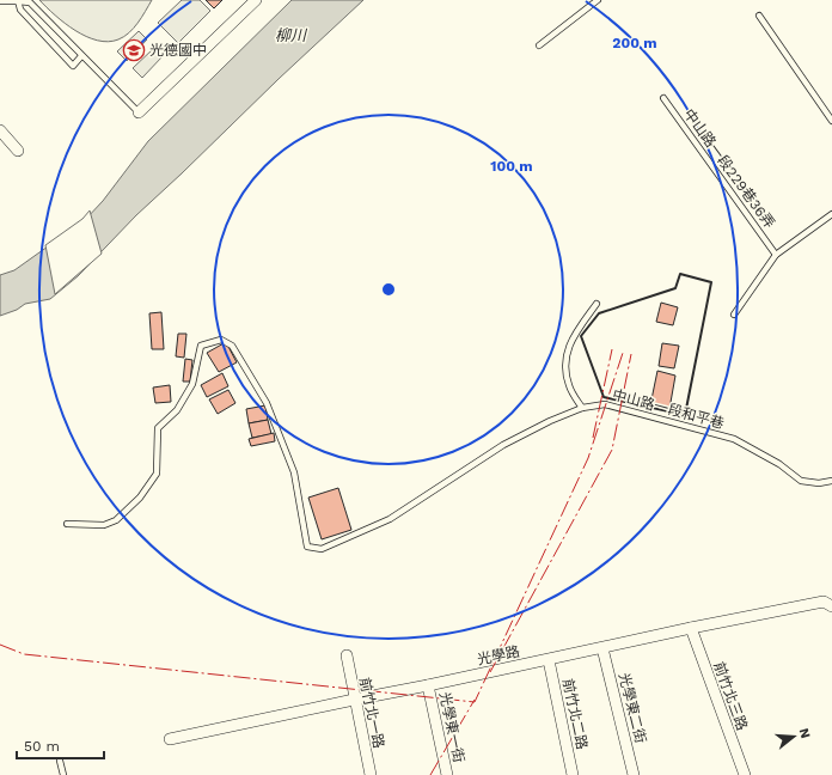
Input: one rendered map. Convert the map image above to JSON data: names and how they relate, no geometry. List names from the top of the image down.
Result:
{
  "streets": {
    "street": [
      "光學路",
      "前竹北三路",
      "光學東二街",
      "前竹北一路",
      "前竹北二路",
      "光學東一街"
    ],
    "lane": ["中山路一段229巷36弄", "中山路一段和平巷"]
  },
  "crossings": [
    ["光學路", "前竹北三路"],
    ["光學路", "光學東二街"],
    ["光學路", "前竹北一路"],
    ["光學路", "前竹北二路"],
    ["光學路", "光學東一街"]
  ],
  "water": ["柳川"],
  "places": {
    "school or university": ["光德國中"]
  },
  "scale_bar": "50 m",
  "north": "right",
  "rings": ["200 m", "100 m"]
}
